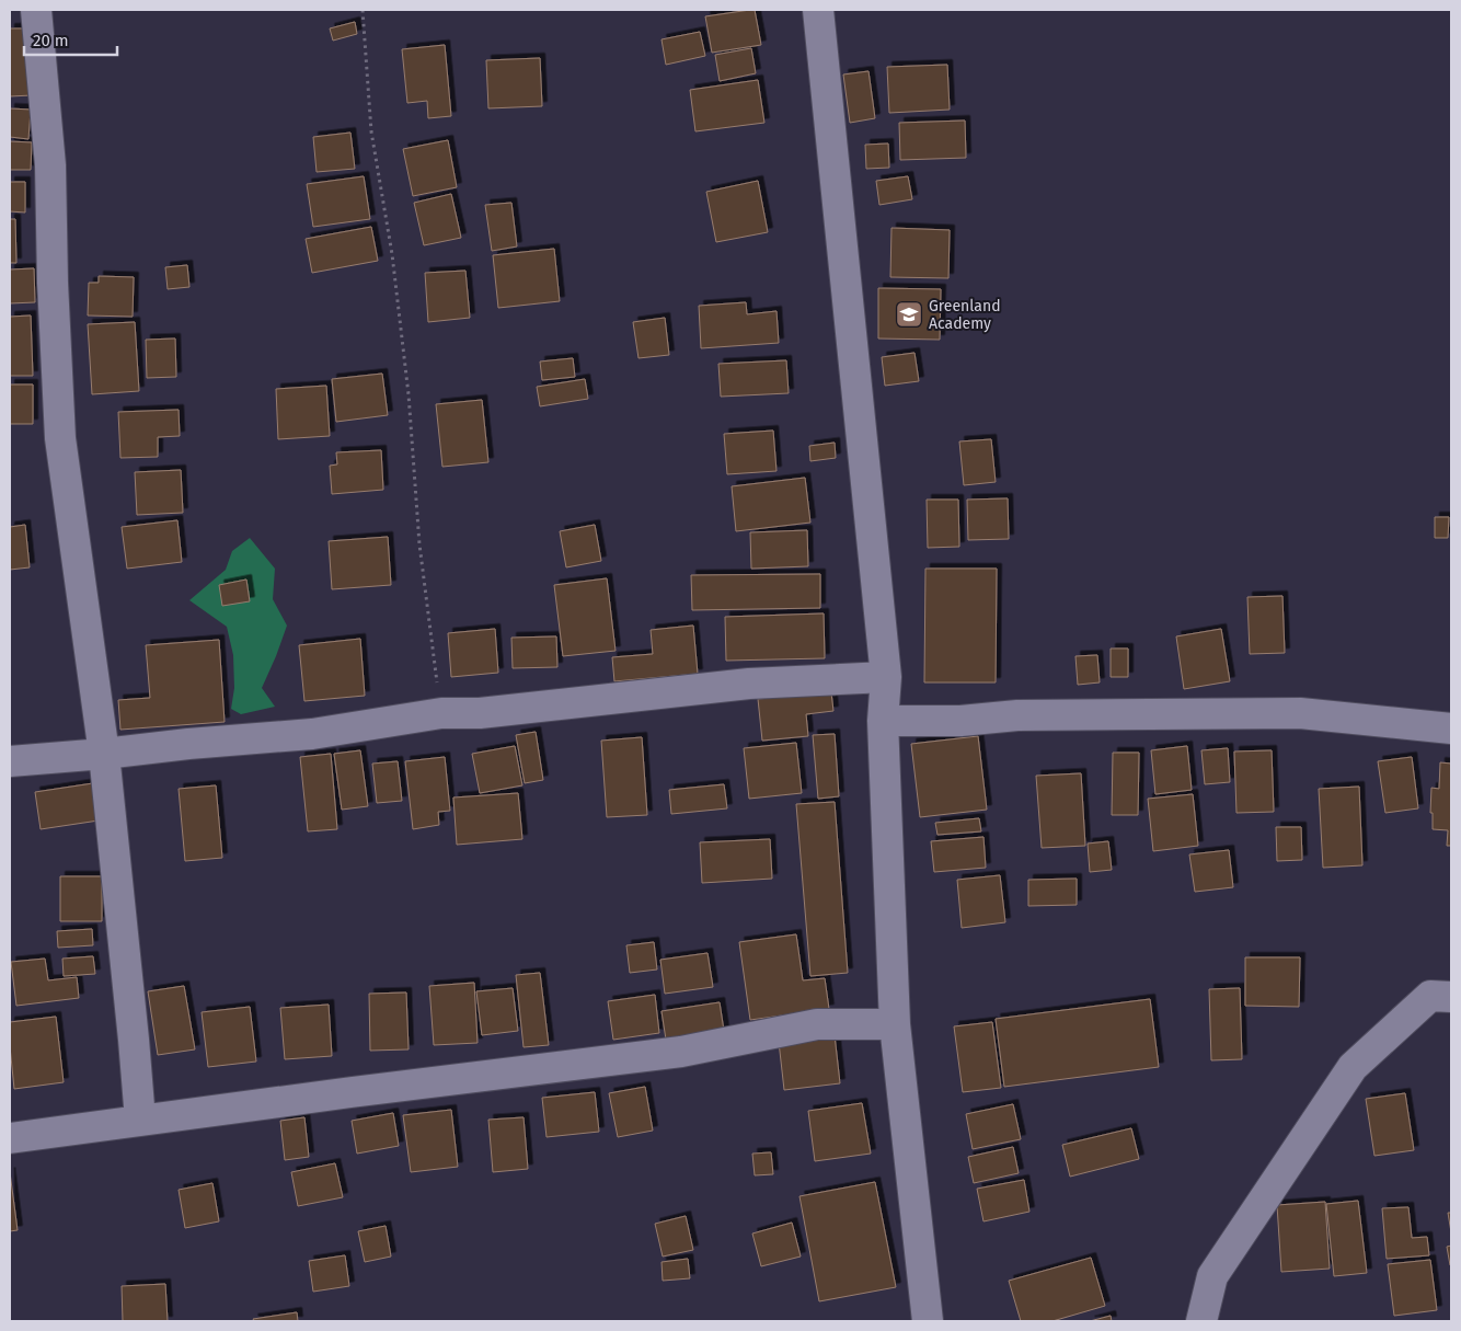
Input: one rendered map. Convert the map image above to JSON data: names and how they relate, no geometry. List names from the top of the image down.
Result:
{
  "places": {
    "school or university": ["Greenland Academy"]
  },
  "scale_bar": "20 m"
}
